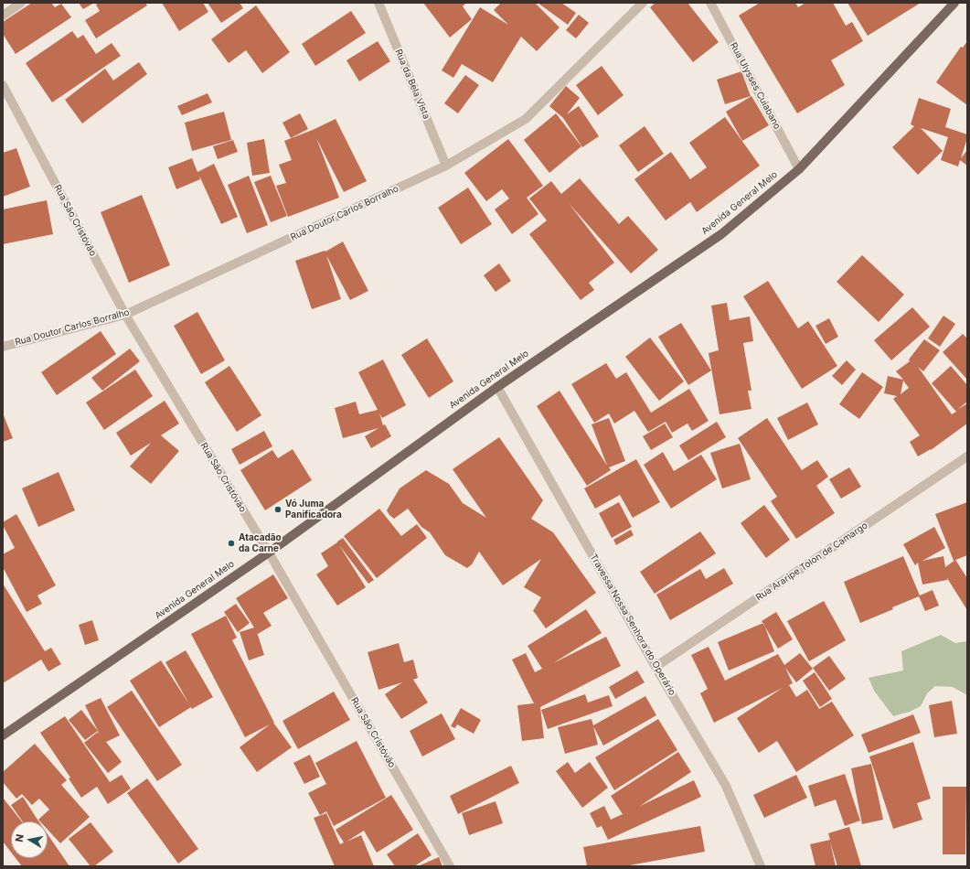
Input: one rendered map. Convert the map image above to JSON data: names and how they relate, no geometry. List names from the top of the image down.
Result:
{
  "streets": {
    "main road": ["Avenida General Melo"],
    "street": [
      "Rua da Bela Vista",
      "Rua Ulysses Cuiabano",
      "Rua Doutor Carlos Borralho",
      "Rua São Cristóvão",
      "Rua Araripe Tolon de Camargo",
      "Travessa Nossa Senhora do Operário"
    ]
  },
  "crossings": [
    ["Rua da Bela Vista", "Rua Doutor Carlos Borralho"],
    ["Rua Ulysses Cuiabano", "Avenida General Melo"],
    ["Avenida General Melo", "Rua São Cristóvão"],
    ["Avenida General Melo", "Travessa Nossa Senhora do Operário"],
    ["Rua Doutor Carlos Borralho", "Rua São Cristóvão"],
    ["Rua Araripe Tolon de Camargo", "Travessa Nossa Senhora do Operário"]
  ],
  "places": ["Vó Juma Panificadora", "Atacadão da Carne"],
  "north": "left"
}
